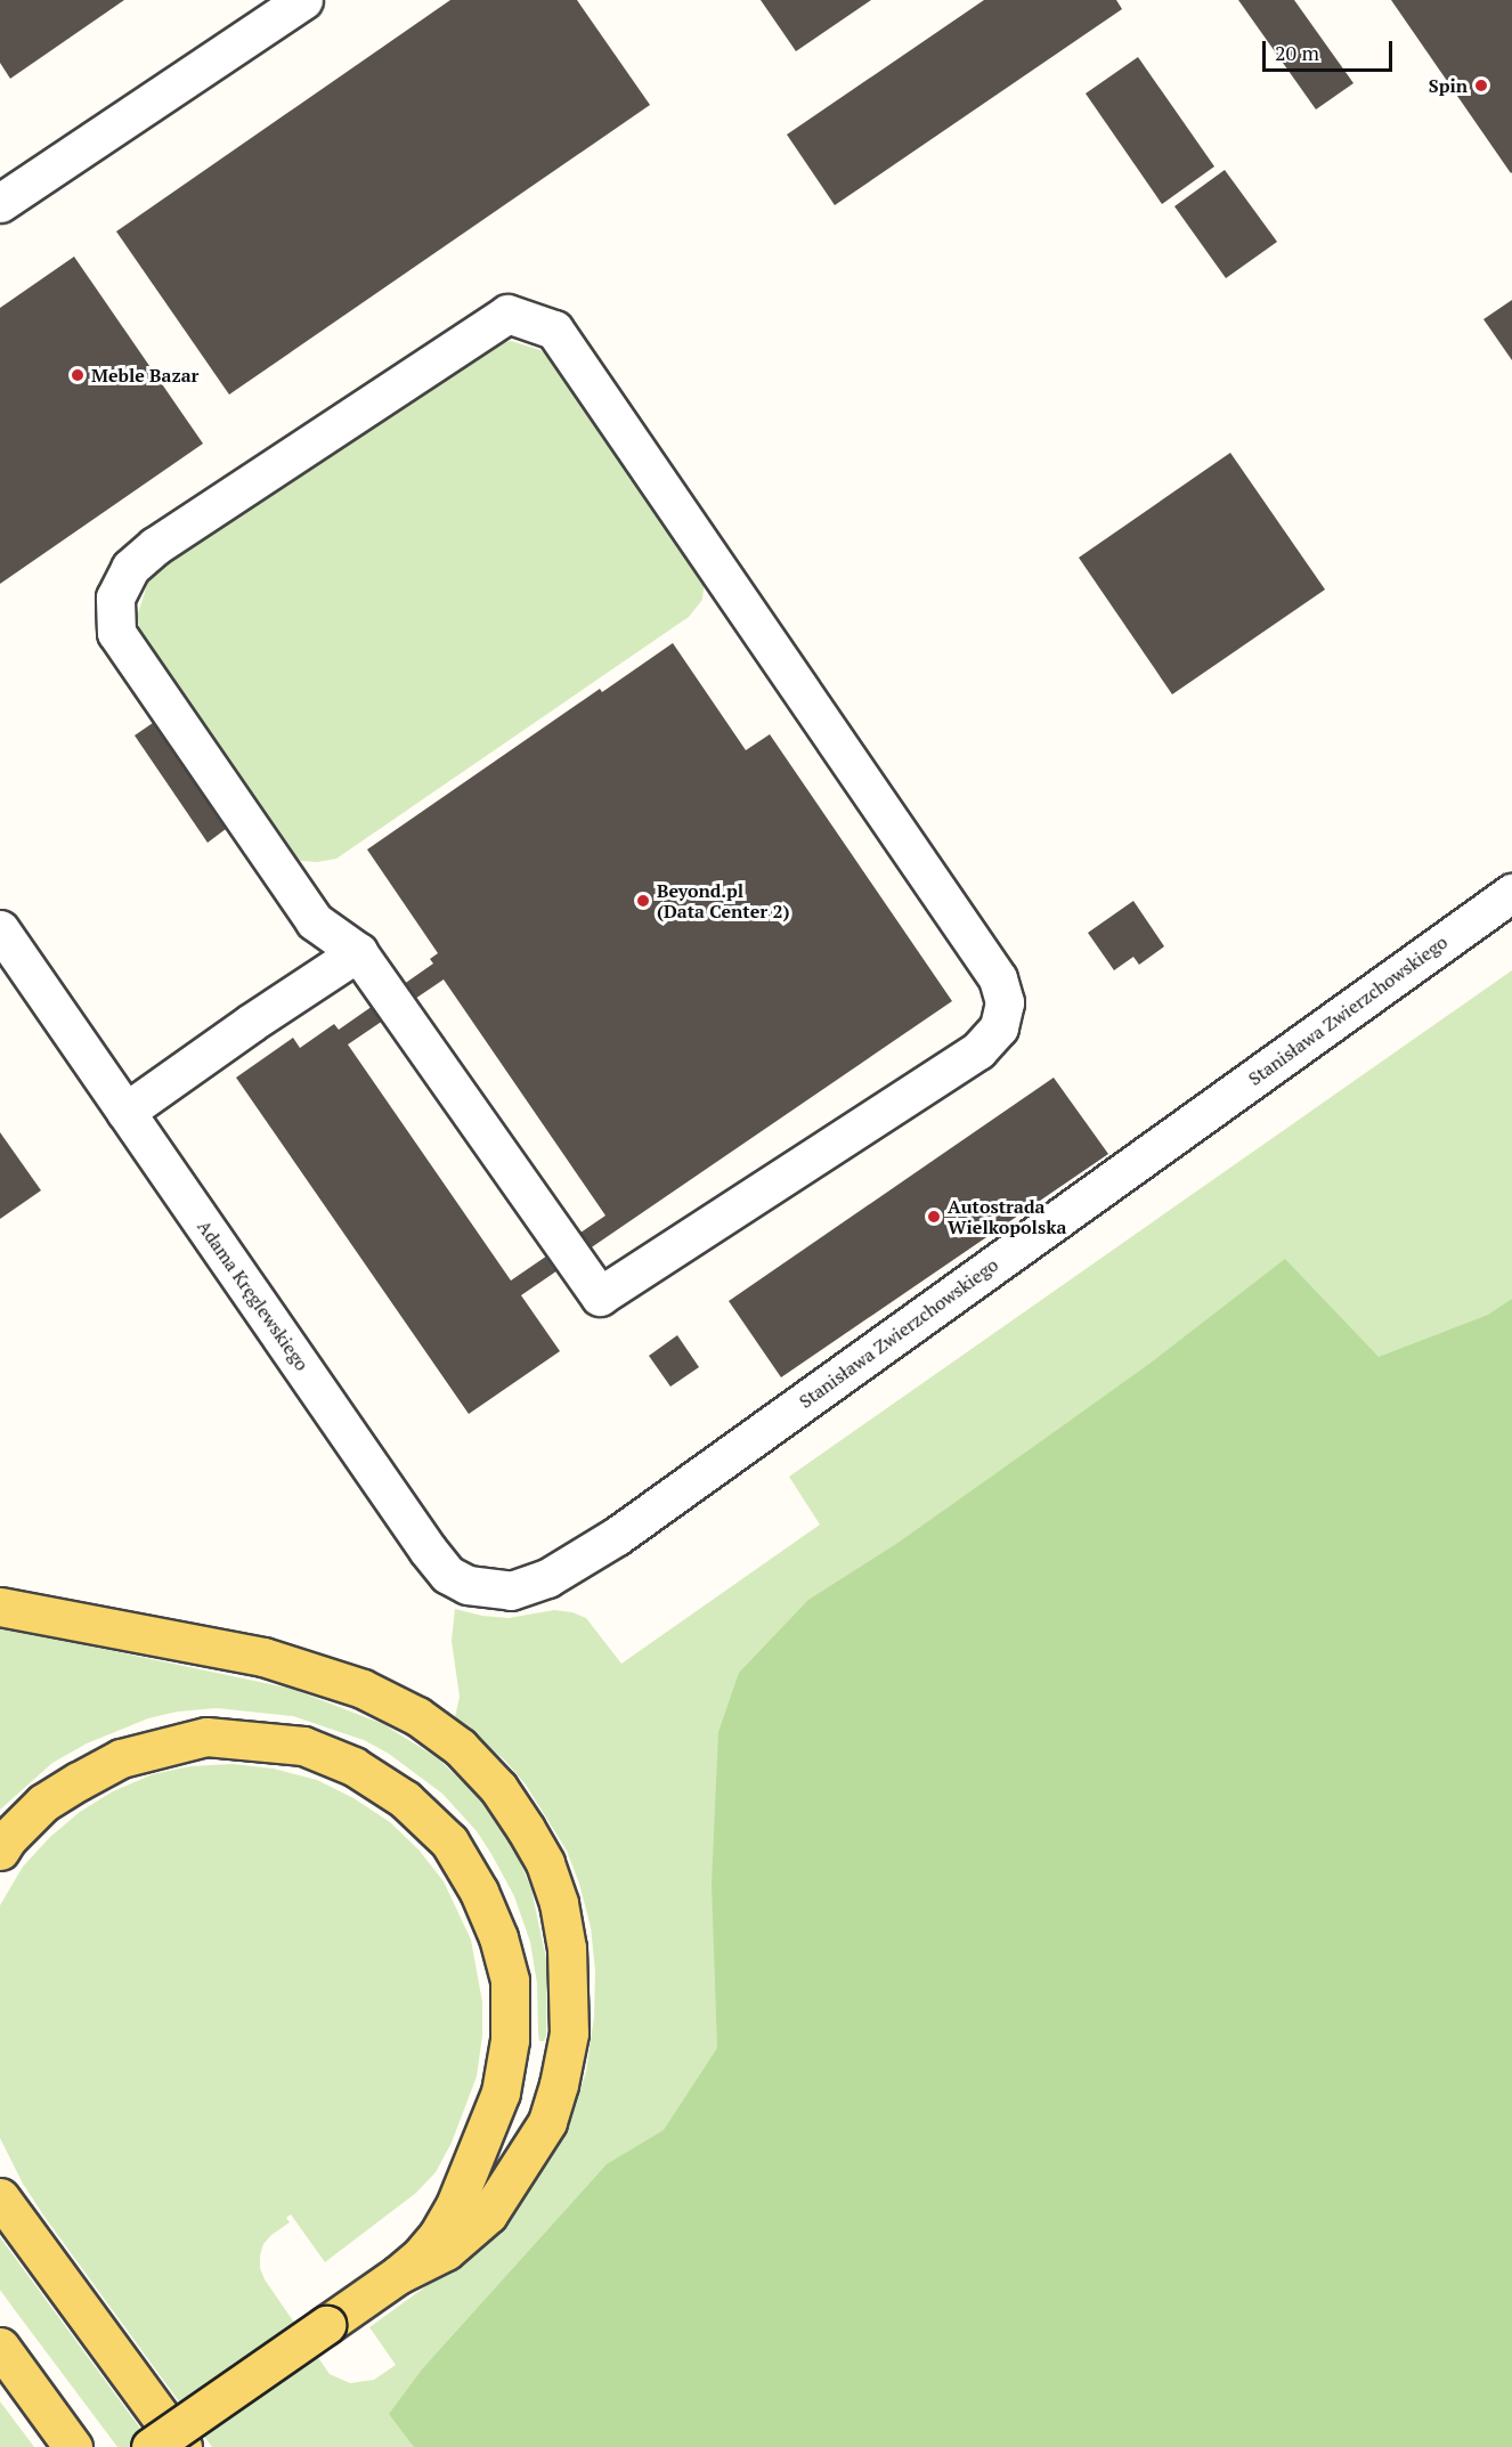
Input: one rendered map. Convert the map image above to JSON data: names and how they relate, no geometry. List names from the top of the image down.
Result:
{
  "streets": {
    "street": ["Stanisława Zwierzchowskiego", "Adama Kręglewskiego"]
  },
  "crossings": [
    ["Stanisława Zwierzchowskiego", "Adama Kręglewskiego"]
  ],
  "places": [
    "Spin",
    "Meble Bazar",
    "Beyond.pl (Data Center 2)",
    "Autostrada Wielkopolska"
  ],
  "scale_bar": "20 m"
}
